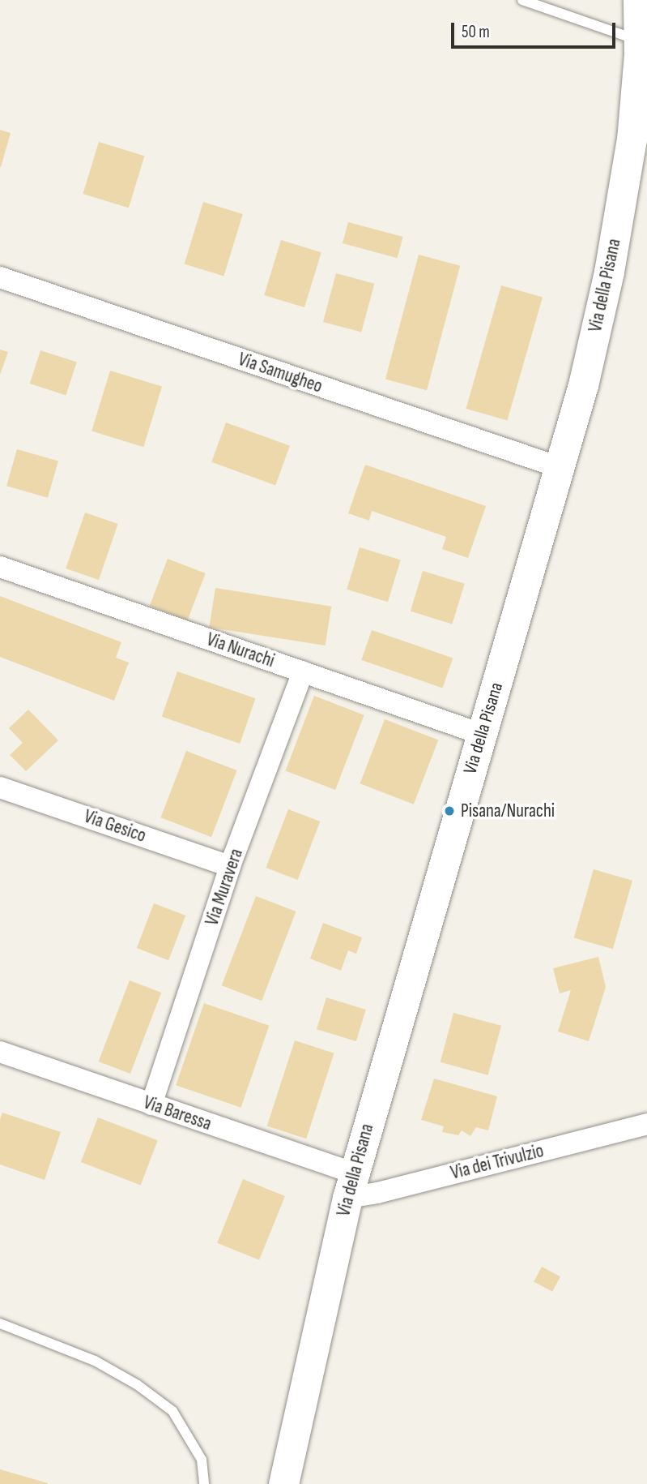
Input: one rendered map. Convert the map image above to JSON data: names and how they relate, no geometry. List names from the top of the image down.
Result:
{
  "streets": {
    "main road": ["Via della Pisana"],
    "street": [
      "Via Samugheo",
      "Via Nurachi",
      "Via Gesico",
      "Via Muravera",
      "Via Baressa",
      "Via dei Trivulzio"
    ]
  },
  "crossings": [
    ["Via della Pisana", "Via Samugheo"],
    ["Via della Pisana", "Via Nurachi"],
    ["Via della Pisana", "Via Baressa"],
    ["Via della Pisana", "Via dei Trivulzio"],
    ["Via Nurachi", "Via Muravera"],
    ["Via Gesico", "Via Muravera"],
    ["Via Muravera", "Via Baressa"],
    ["Via Baressa", "Via dei Trivulzio"]
  ],
  "places": ["Pisana/Nurachi"],
  "scale_bar": "50 m"
}
